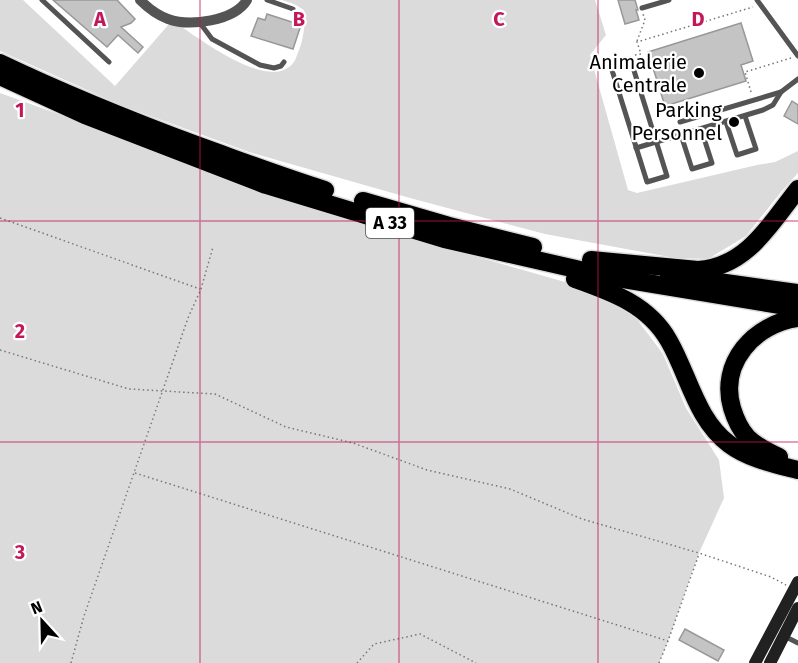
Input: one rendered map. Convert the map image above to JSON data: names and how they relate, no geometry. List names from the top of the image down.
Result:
{
  "streets": {
    "highway": ["A 33"]
  },
  "places": ["Animalerie Centrale", "Parking Personnel"],
  "north": "top",
  "grid": {
    "columns": [
      "A",
      "B",
      "C",
      "D"
    ],
    "rows": ["1", "2", "3"]
  }
}
